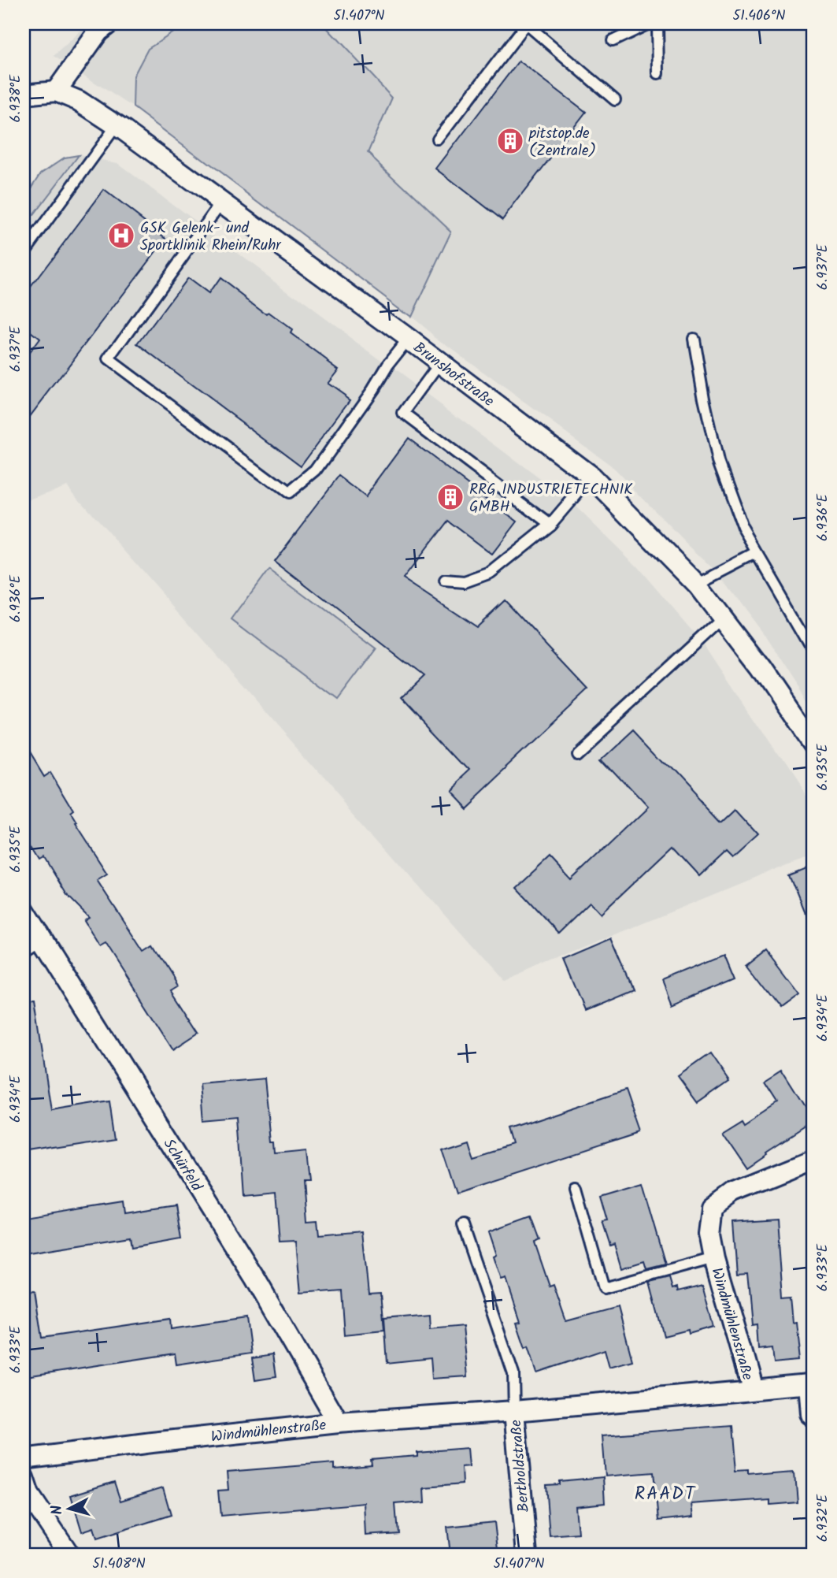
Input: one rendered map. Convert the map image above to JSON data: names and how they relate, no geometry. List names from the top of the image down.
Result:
{
  "streets": {
    "street": [
      "Brunshofstraße",
      "Schürfeld",
      "Windmühlenstraße",
      "Bertholdstraße"
    ]
  },
  "crossings": [
    ["Schürfeld", "Windmühlenstraße"],
    ["Windmühlenstraße", "Bertholdstraße"]
  ],
  "districts": ["RAADT"],
  "places": {
    "building": ["pitstop.de (Zentrale)", "RRG INDUSTRIETECHNIK GMBH"],
    "hospital": ["GSK Gelenk- und Sportklinik Rhein/Ruhr"]
  },
  "north": "left",
  "coordinates": [
    "51.407°N",
    "51.406°N",
    "6.938°E",
    "6.937°E",
    "6.936°E",
    "6.935°E",
    "6.934°E",
    "6.933°E",
    "6.932°E",
    "51.408°N"
  ]
}
